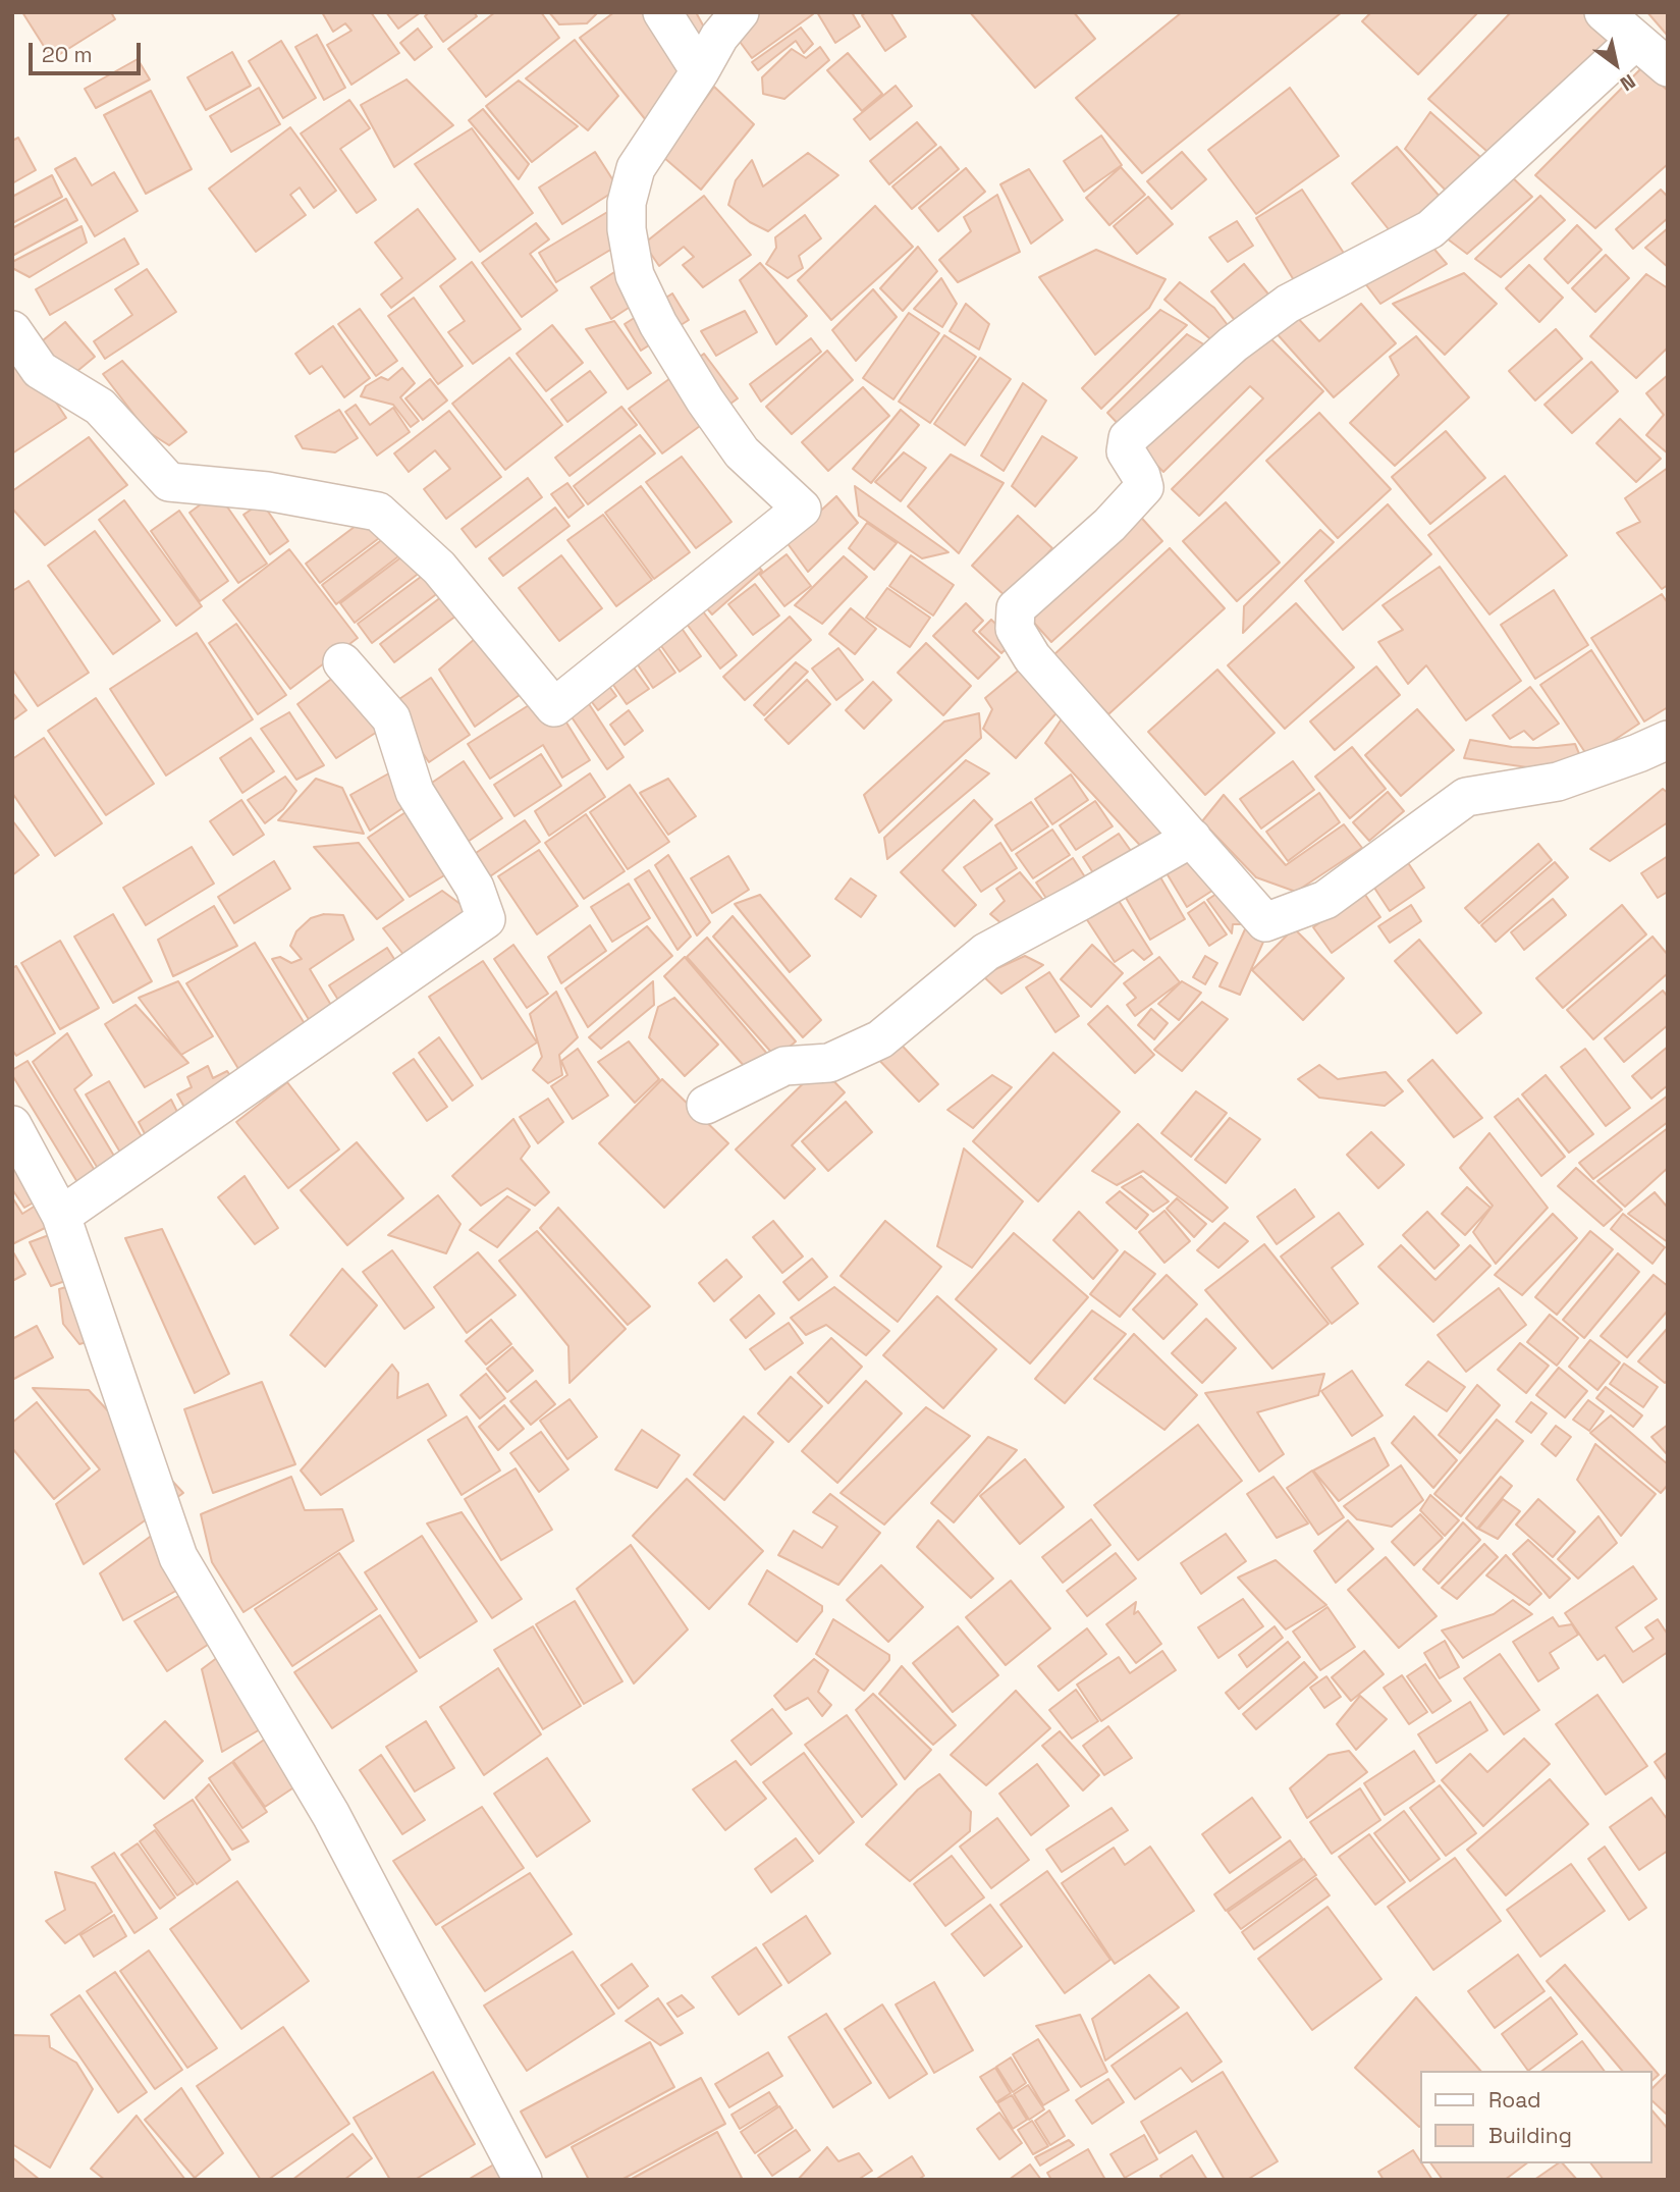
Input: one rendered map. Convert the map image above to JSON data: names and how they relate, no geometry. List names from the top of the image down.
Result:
{
  "legend": ["Road", "Building"],
  "scale_bar": "20 m",
  "north": "bottom right"
}
